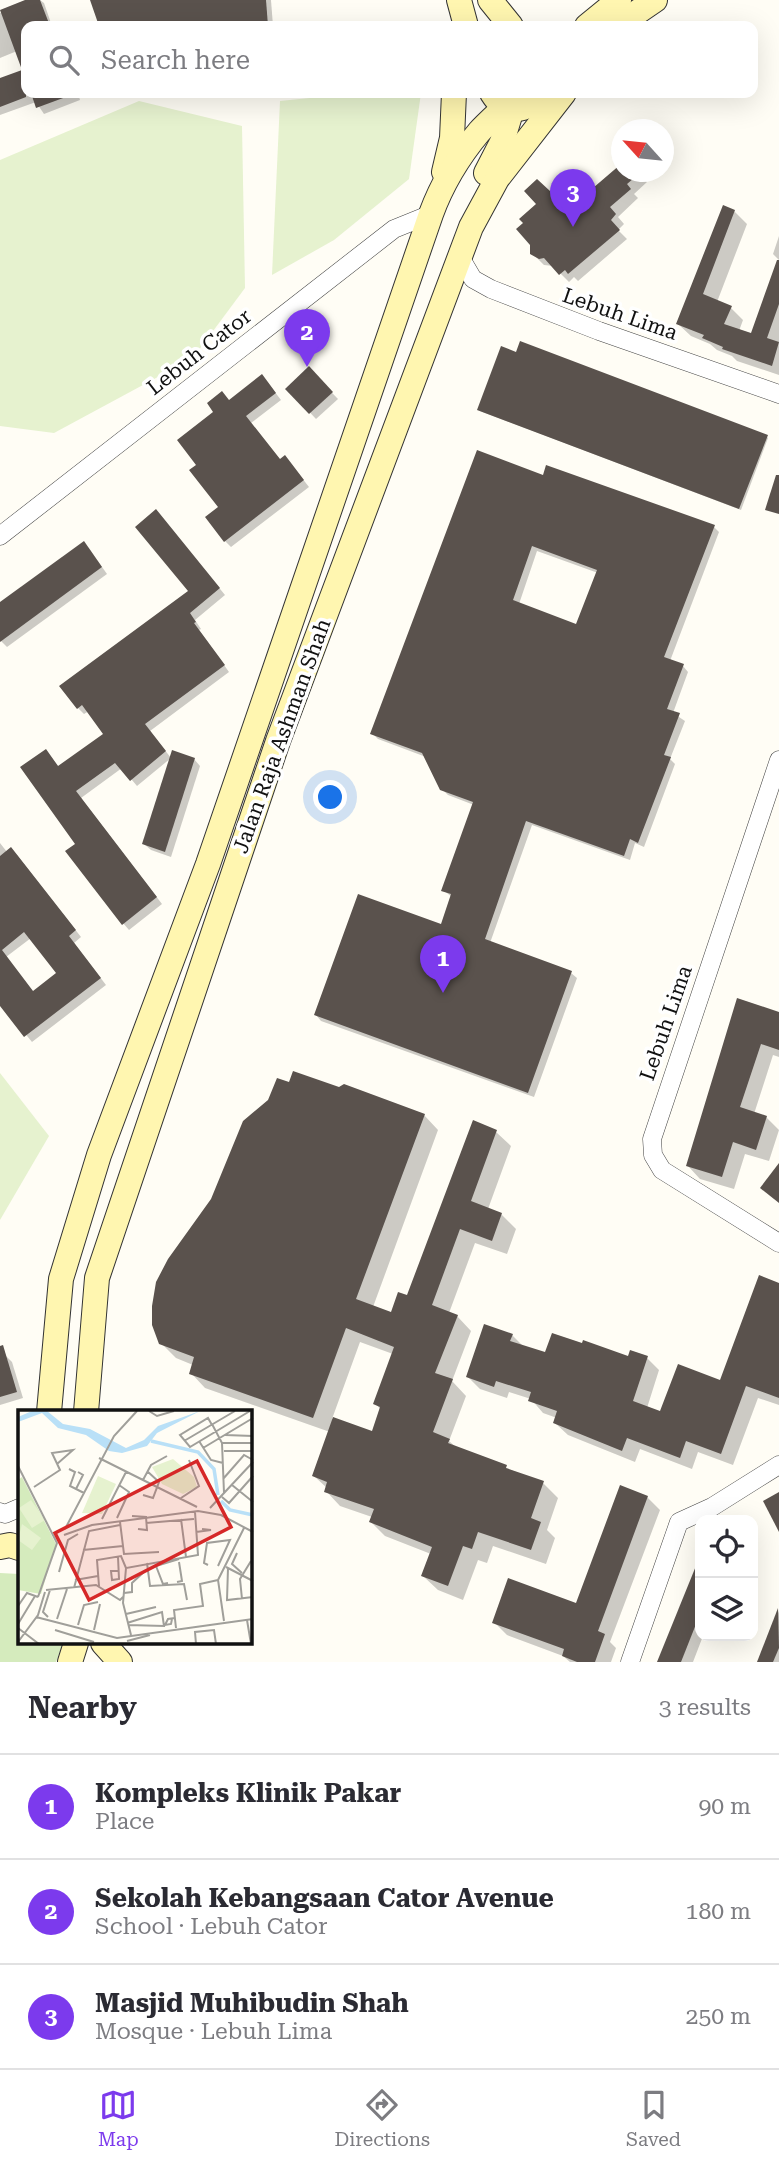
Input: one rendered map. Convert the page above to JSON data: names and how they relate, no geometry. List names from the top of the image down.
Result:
{
  "streets": {
    "main road": ["Jalan Raja Ashman Shah"],
    "street": ["Lebuh Lima", "Lebuh Cator"]
  },
  "crossings": [
    ["Lebuh Lima", "Jalan Raja Ashman Shah"],
    ["Lebuh Cator", "Jalan Raja Ashman Shah"]
  ],
  "north": "top left",
  "page": {
    "search": "Search here",
    "pins": ["3", "2", "1"],
    "heading": ["Nearby", "3 results"],
    "list": [
      {
        "mark": "1",
        "name": "Kompleks Klinik Pakar",
        "note": "Place",
        "value": "90 m"
      },
      {
        "mark": "2",
        "name": "Sekolah Kebangsaan Cator Avenue",
        "note": "School · Lebuh Cator",
        "value": "180 m"
      },
      {
        "mark": "3",
        "name": "Masjid Muhibudin Shah",
        "note": "Mosque · Lebuh Lima",
        "value": "250 m"
      }
    ],
    "nav": ["Map", "Directions", "Saved"]
  }
}
